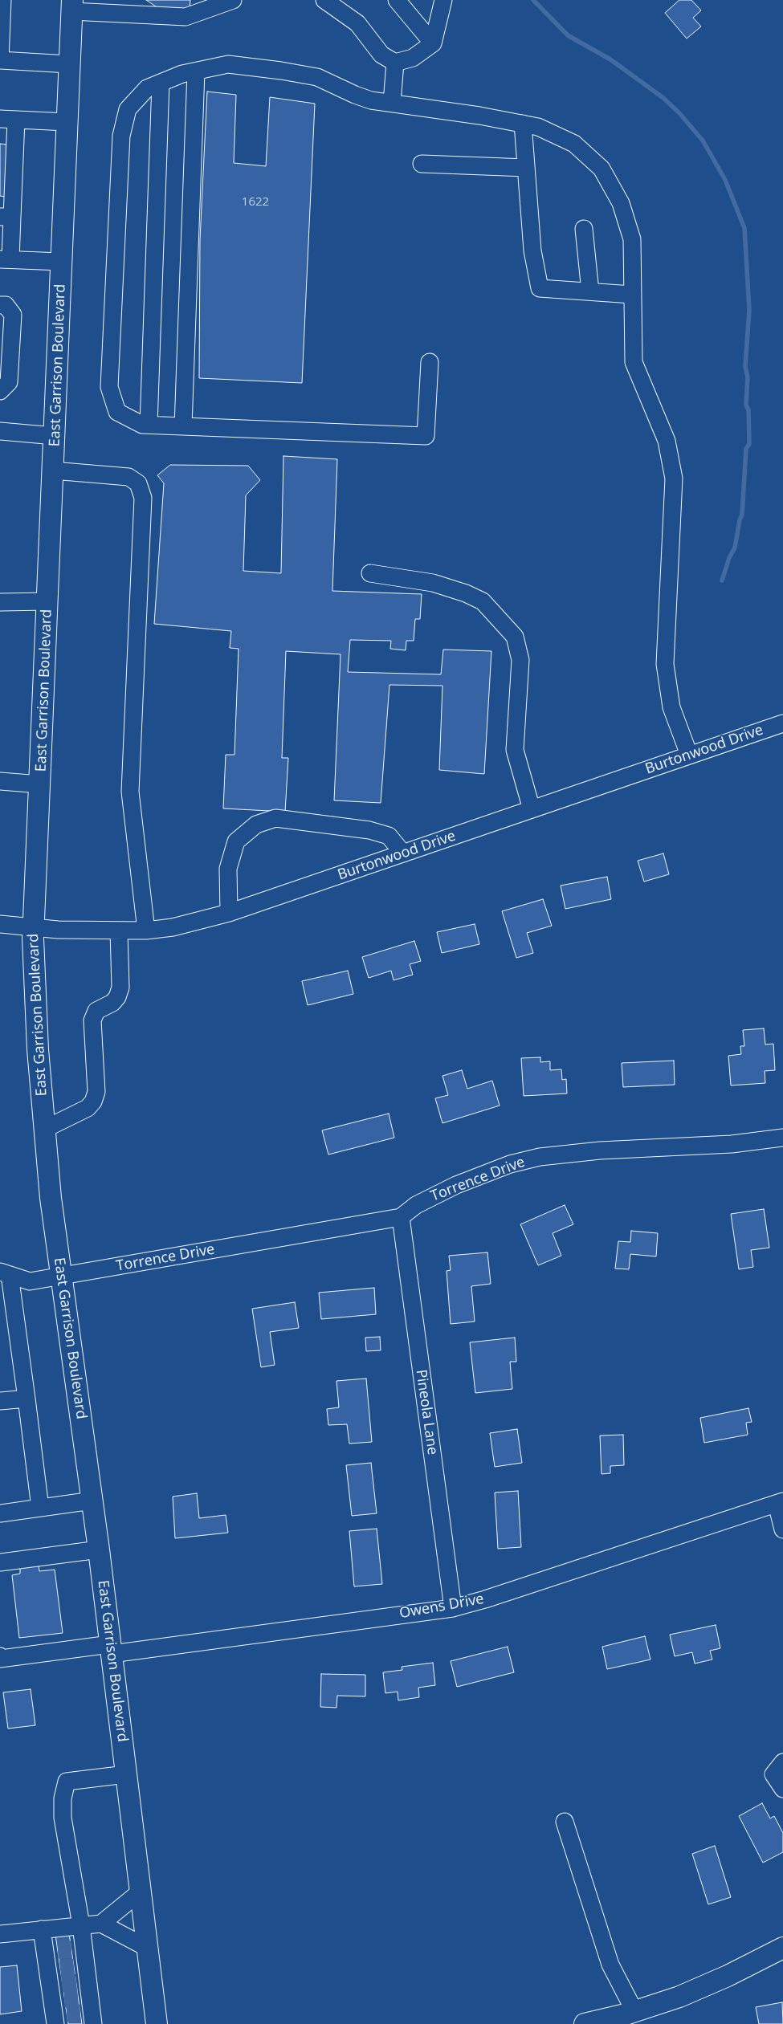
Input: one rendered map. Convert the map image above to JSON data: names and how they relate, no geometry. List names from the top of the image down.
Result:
{
  "streets": {
    "main road": ["East Garrison Boulevard"],
    "street": [
      "Burtonwood Drive",
      "Torrence Drive",
      "Pineola Lane",
      "Owens Drive"
    ]
  },
  "crossings": [
    ["East Garrison Boulevard", "Burtonwood Drive"],
    ["East Garrison Boulevard", "Torrence Drive"],
    ["East Garrison Boulevard", "Owens Drive"],
    ["Torrence Drive", "Pineola Lane"],
    ["Pineola Lane", "Owens Drive"]
  ],
  "house_numbers": ["1622"]
}
